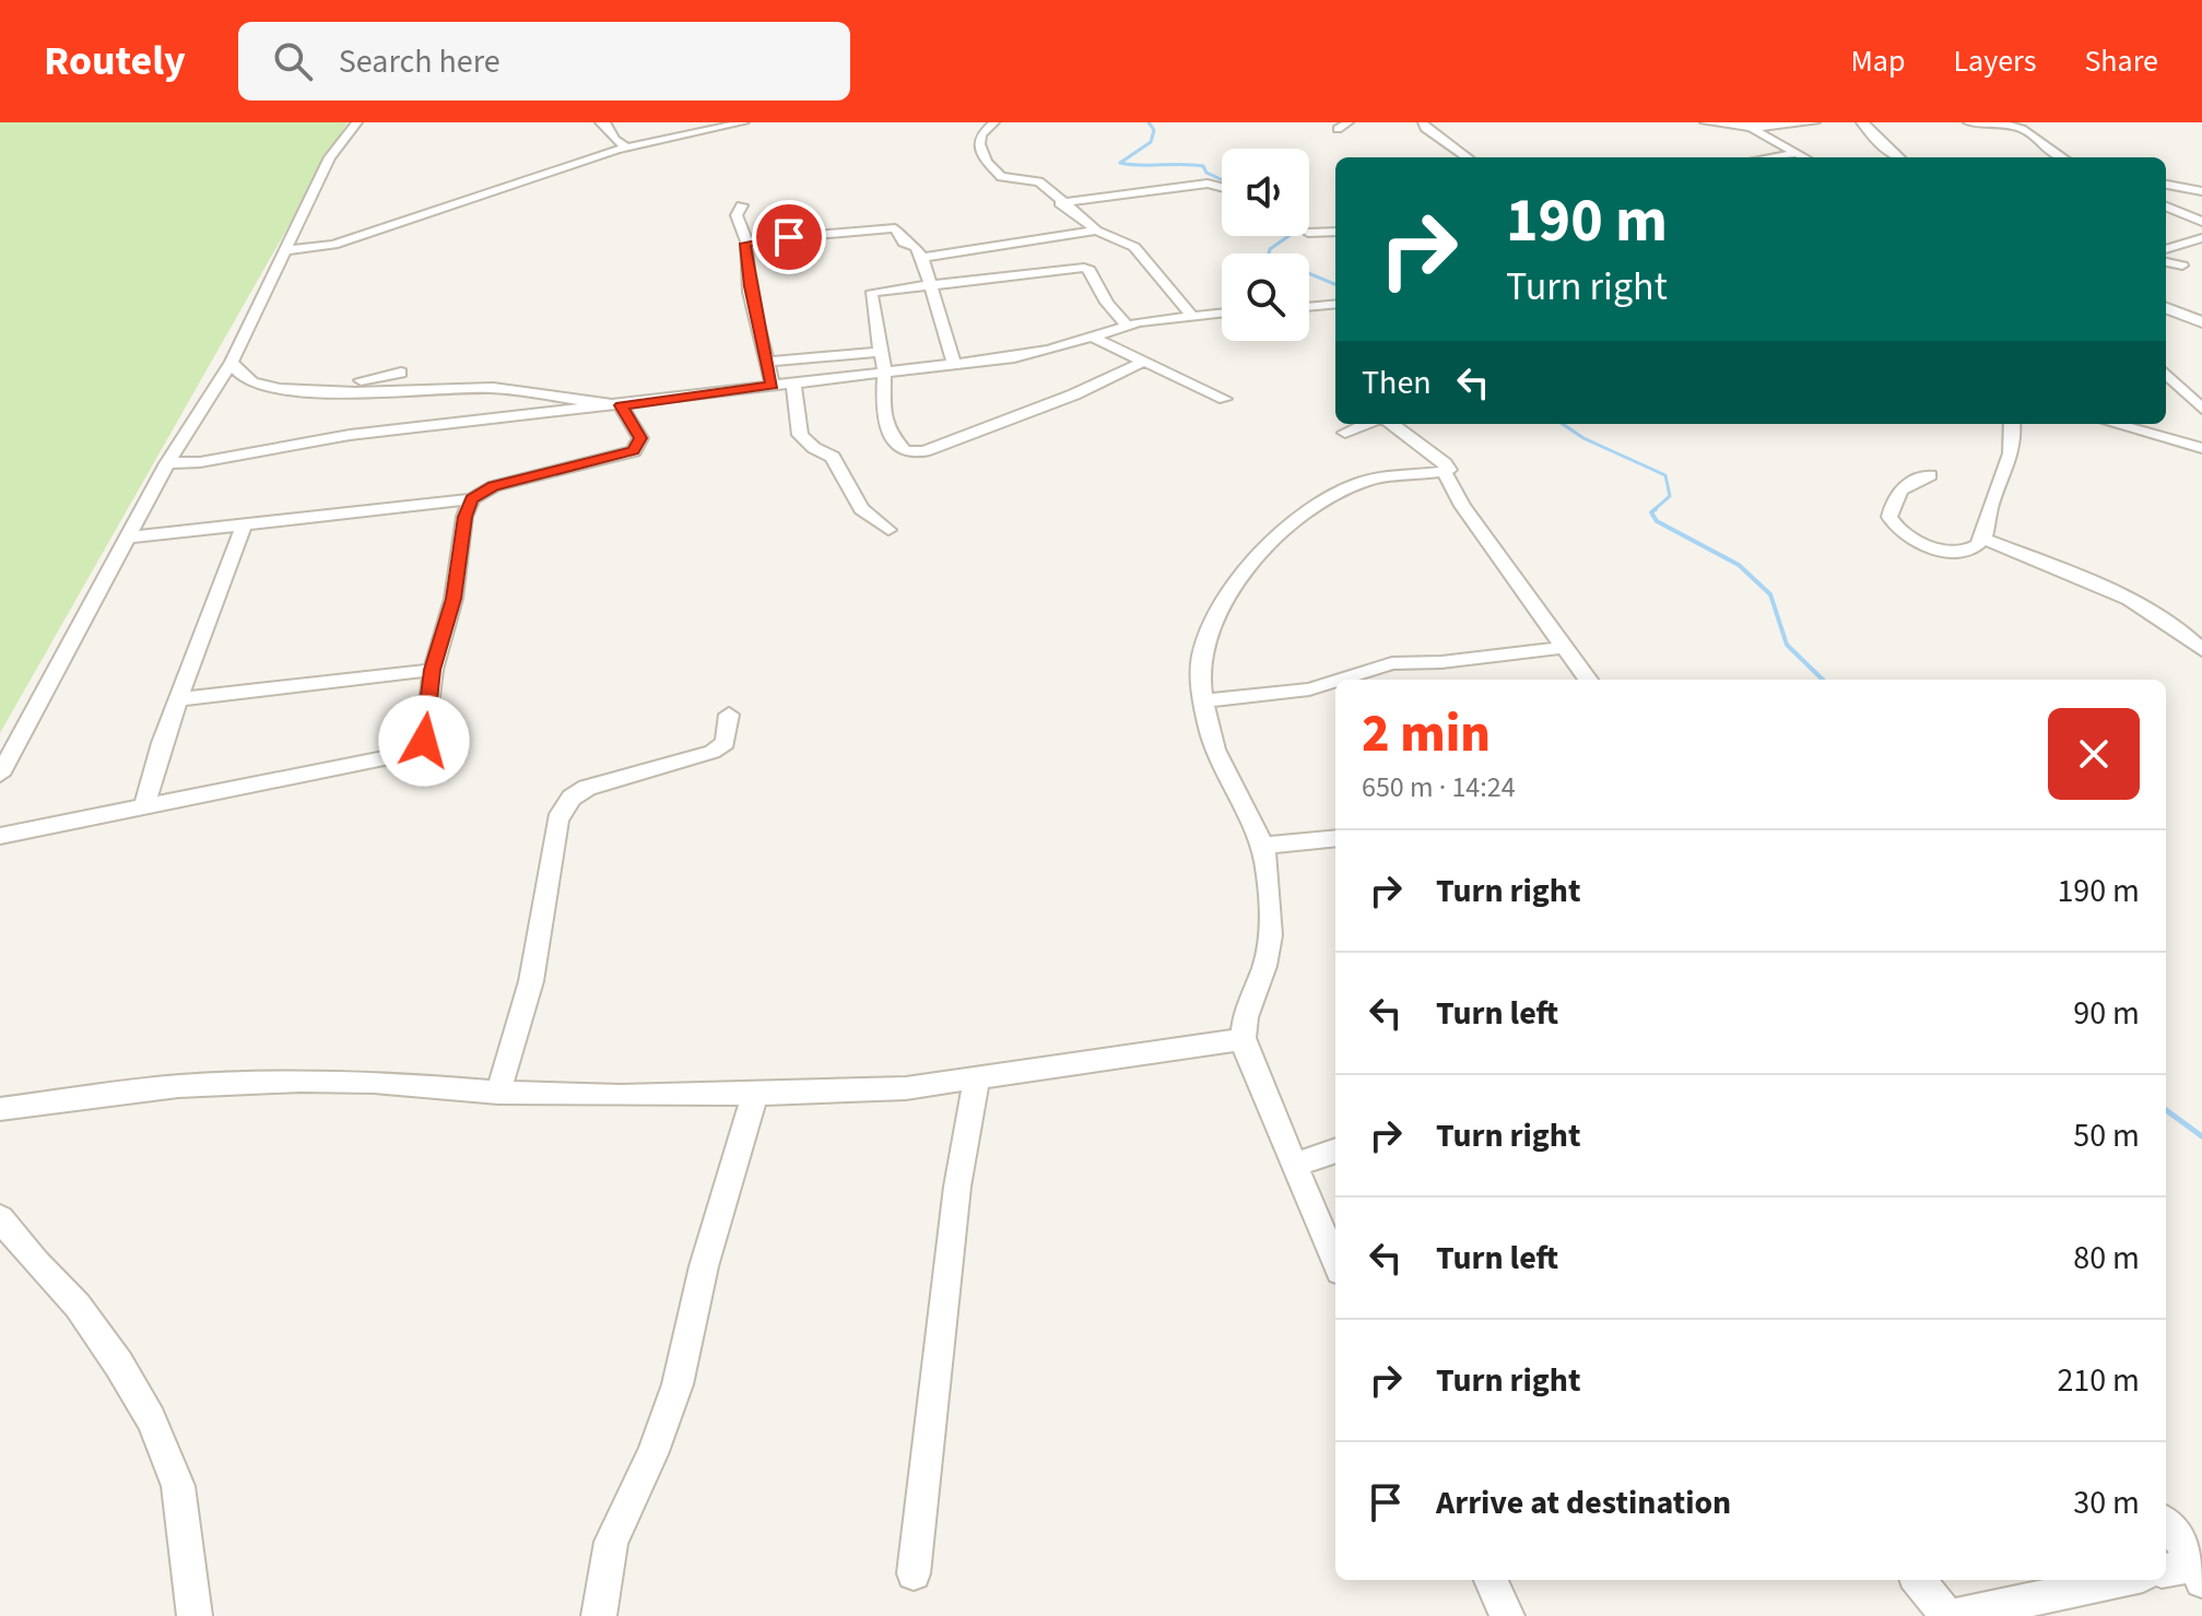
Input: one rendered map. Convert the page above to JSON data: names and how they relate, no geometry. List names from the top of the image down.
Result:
{
  "page": {
    "header": "Routely",
    "search": "Search here",
    "nav": ["Map", "Layers", "Share"],
    "turn": ["190 m", "Turn right"],
    "then": "Then",
    "heading": ["2 min", "650 m · 14:24"],
    "list": [
      {
        "name": "Turn right",
        "value": "190 m"
      },
      {
        "name": "Turn left",
        "value": "90 m"
      },
      {
        "name": "Turn right",
        "value": "50 m"
      },
      {
        "name": "Turn left",
        "value": "80 m"
      },
      {
        "name": "Turn right",
        "value": "210 m"
      },
      {
        "name": "Arrive at destination",
        "value": "30 m"
      }
    ]
  }
}
